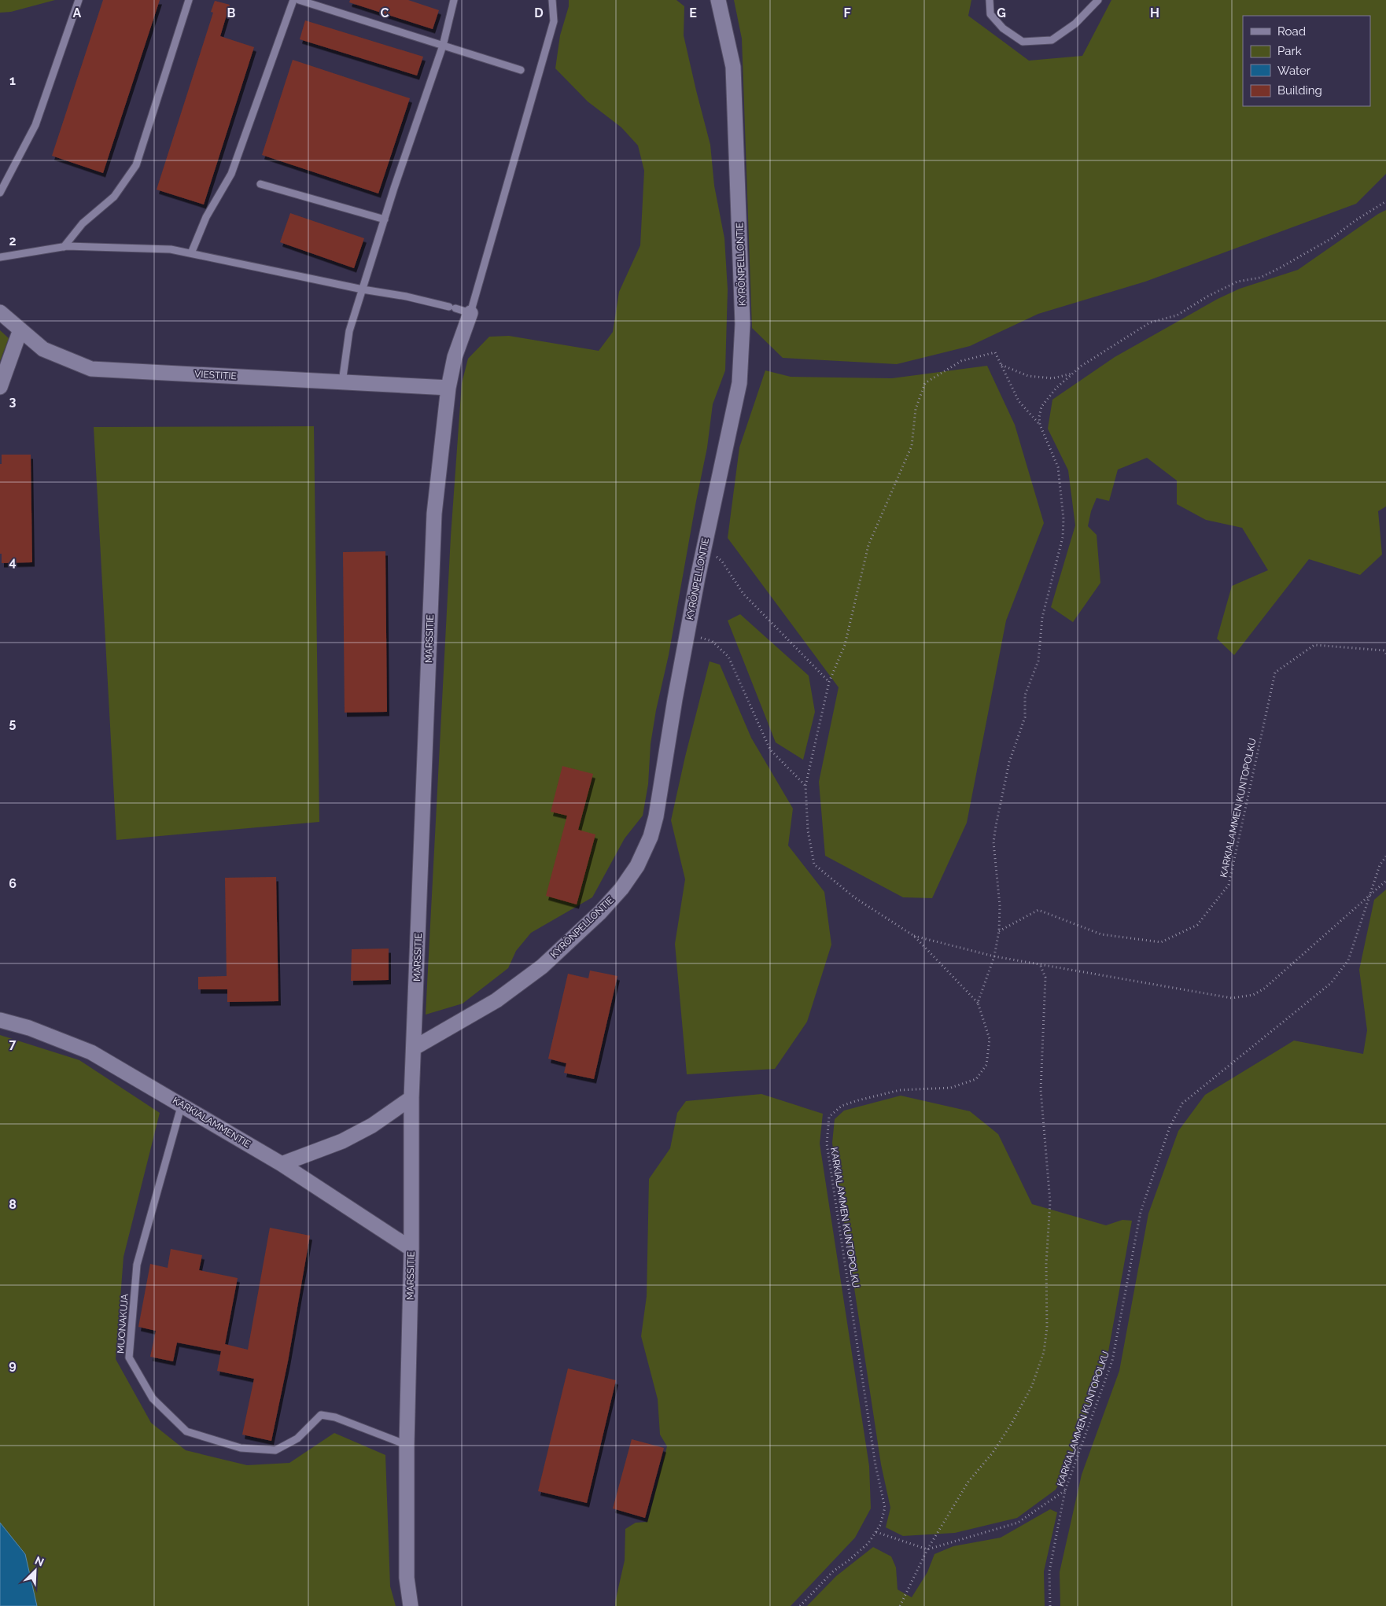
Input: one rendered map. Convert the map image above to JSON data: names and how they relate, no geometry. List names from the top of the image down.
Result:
{
  "streets": {
    "street": [
      "KYRÖNPELLONTIE",
      "VIESTITIE",
      "MARSSITIE",
      "KARKIALAMMENTIE"
    ],
    "lane": ["MUONAKUJA"],
    "path": ["KARKIALAMMEN KUNTOPOLKU"]
  },
  "crossings": [
    ["KYRÖNPELLONTIE", "MARSSITIE"],
    ["VIESTITIE", "MARSSITIE"],
    ["MARSSITIE", "KARKIALAMMENTIE"],
    ["MARSSITIE", "MUONAKUJA"],
    ["KARKIALAMMENTIE", "MUONAKUJA"]
  ],
  "legend": [
    "Road",
    "Park",
    "Water",
    "Building"
  ],
  "north": "top right",
  "grid": {
    "columns": [
      "A",
      "B",
      "C",
      "D",
      "E",
      "F",
      "G",
      "H"
    ],
    "rows": [
      "1",
      "2",
      "3",
      "4",
      "5",
      "6",
      "7",
      "8",
      "9"
    ]
  }
}
